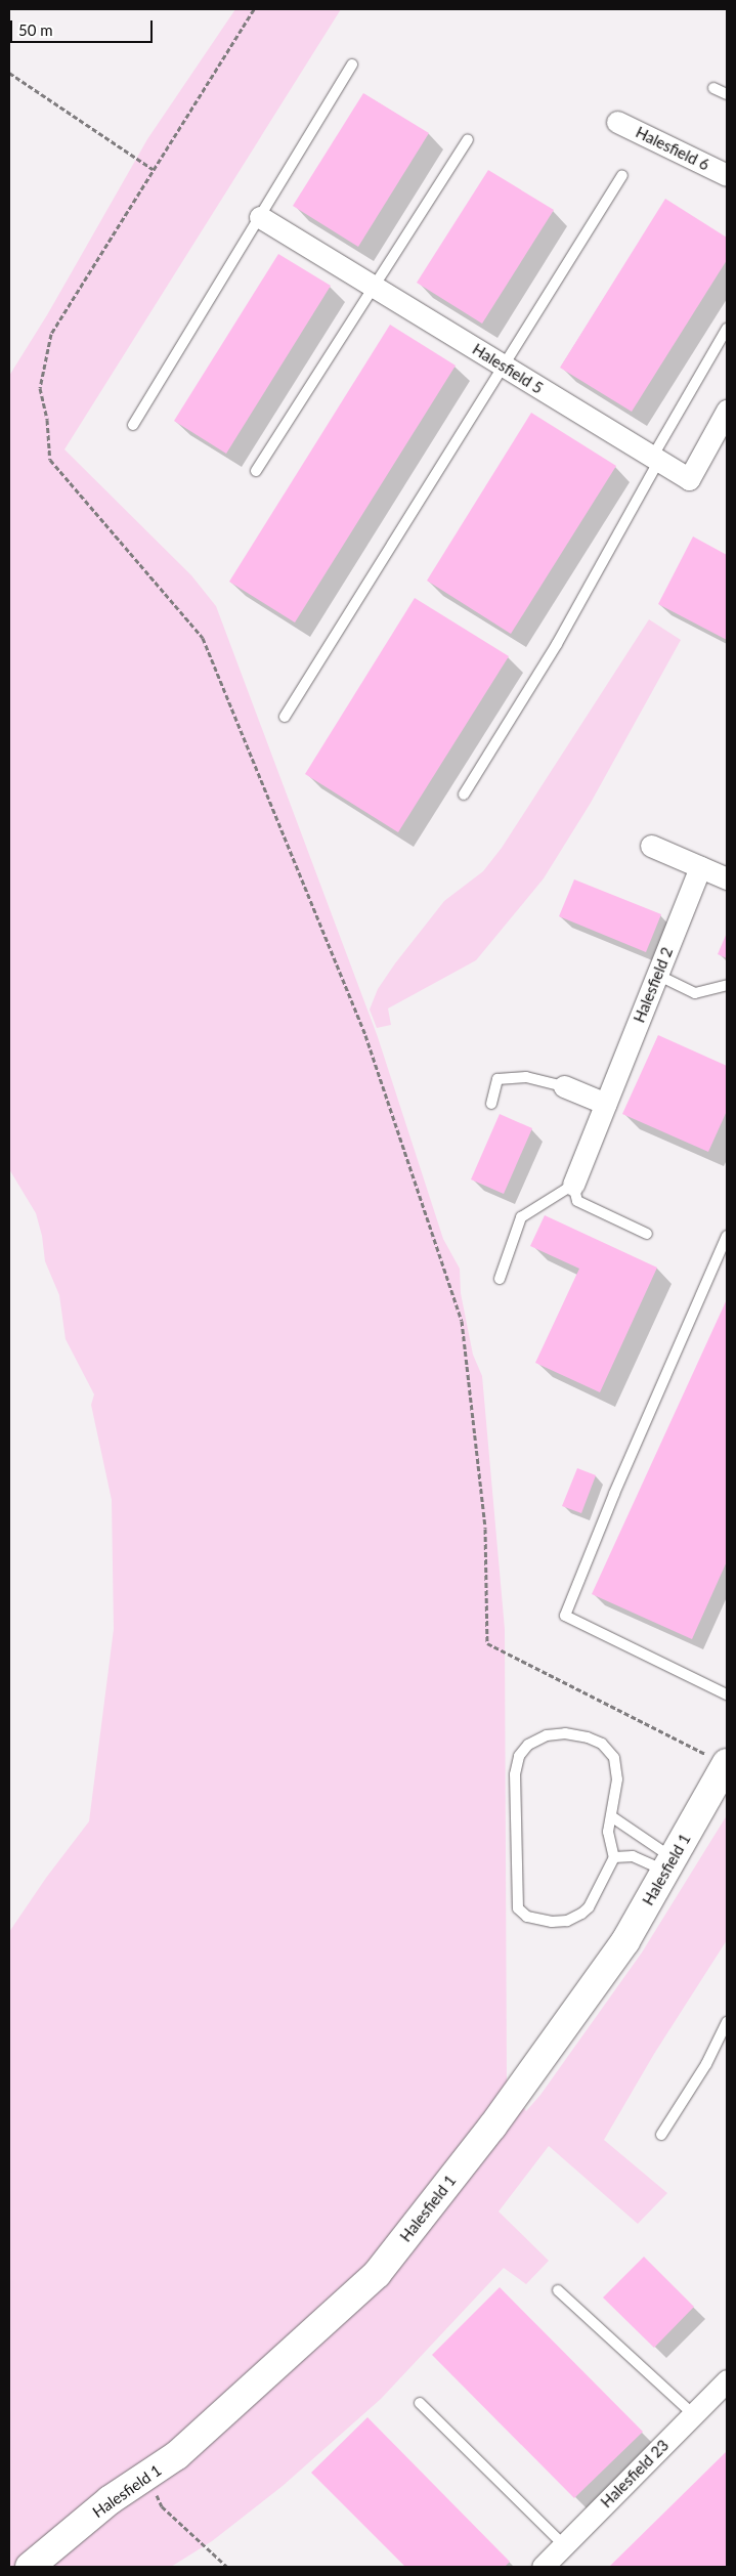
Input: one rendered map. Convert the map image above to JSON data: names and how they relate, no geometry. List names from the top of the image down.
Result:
{
  "streets": {
    "street": [
      "Halesfield 6",
      "Halesfield 5",
      "Halesfield 2",
      "Halesfield 1",
      "Halesfield 23"
    ]
  },
  "scale_bar": "50 m"
}
